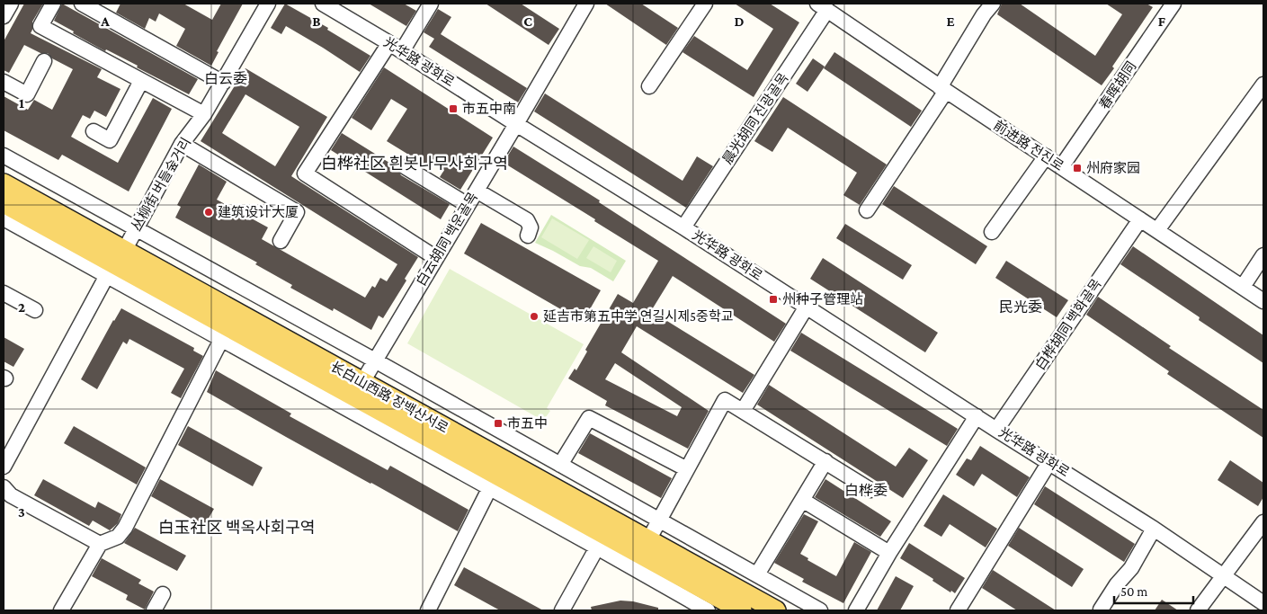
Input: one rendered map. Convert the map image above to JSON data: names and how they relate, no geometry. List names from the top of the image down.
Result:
{
  "streets": {
    "main road": ["长白山西路 장백산서로"],
    "street": [
      "光华路 광화로",
      "春晖胡同",
      "晨光胡同 진광골목",
      "前进路 전진로",
      "丛柳街 버들숲거리",
      "白云胡同 백운골목",
      "白桦胡同 백화골목"
    ]
  },
  "crossings": [
    ["光华路 광화로", "晨光胡同 진광골목"],
    ["光华路 광화로", "白云胡同 백운골목"],
    ["光华路 광화로", "白桦胡同 백화골목"],
    ["春晖胡同", "前进路 전진로"],
    ["晨光胡同 진광골목", "前进路 전진로"],
    ["前进路 전진로", "白桦胡同 백화골목"],
    ["丛柳街 버들숲거리", "长白山西路 장백산서로"],
    ["白云胡同 백운골목", "长白山西路 장백산서로"]
  ],
  "districts": [
    "白云委",
    "白桦社区 흰봇나무사회구역",
    "民光委",
    "白桦委",
    "白玉社区 백옥사회구역"
  ],
  "places": {
    "transit": [
      "市五中南",
      "州府家园",
      "州种子管理站",
      "市五中"
    ],
    "other": ["建筑设计大厦", "延吉市第五中学 연길시제5중학교"]
  },
  "scale_bar": "50 m",
  "grid": {
    "columns": [
      "A",
      "B",
      "C",
      "D",
      "E",
      "F"
    ],
    "rows": ["1", "2", "3"]
  }
}
